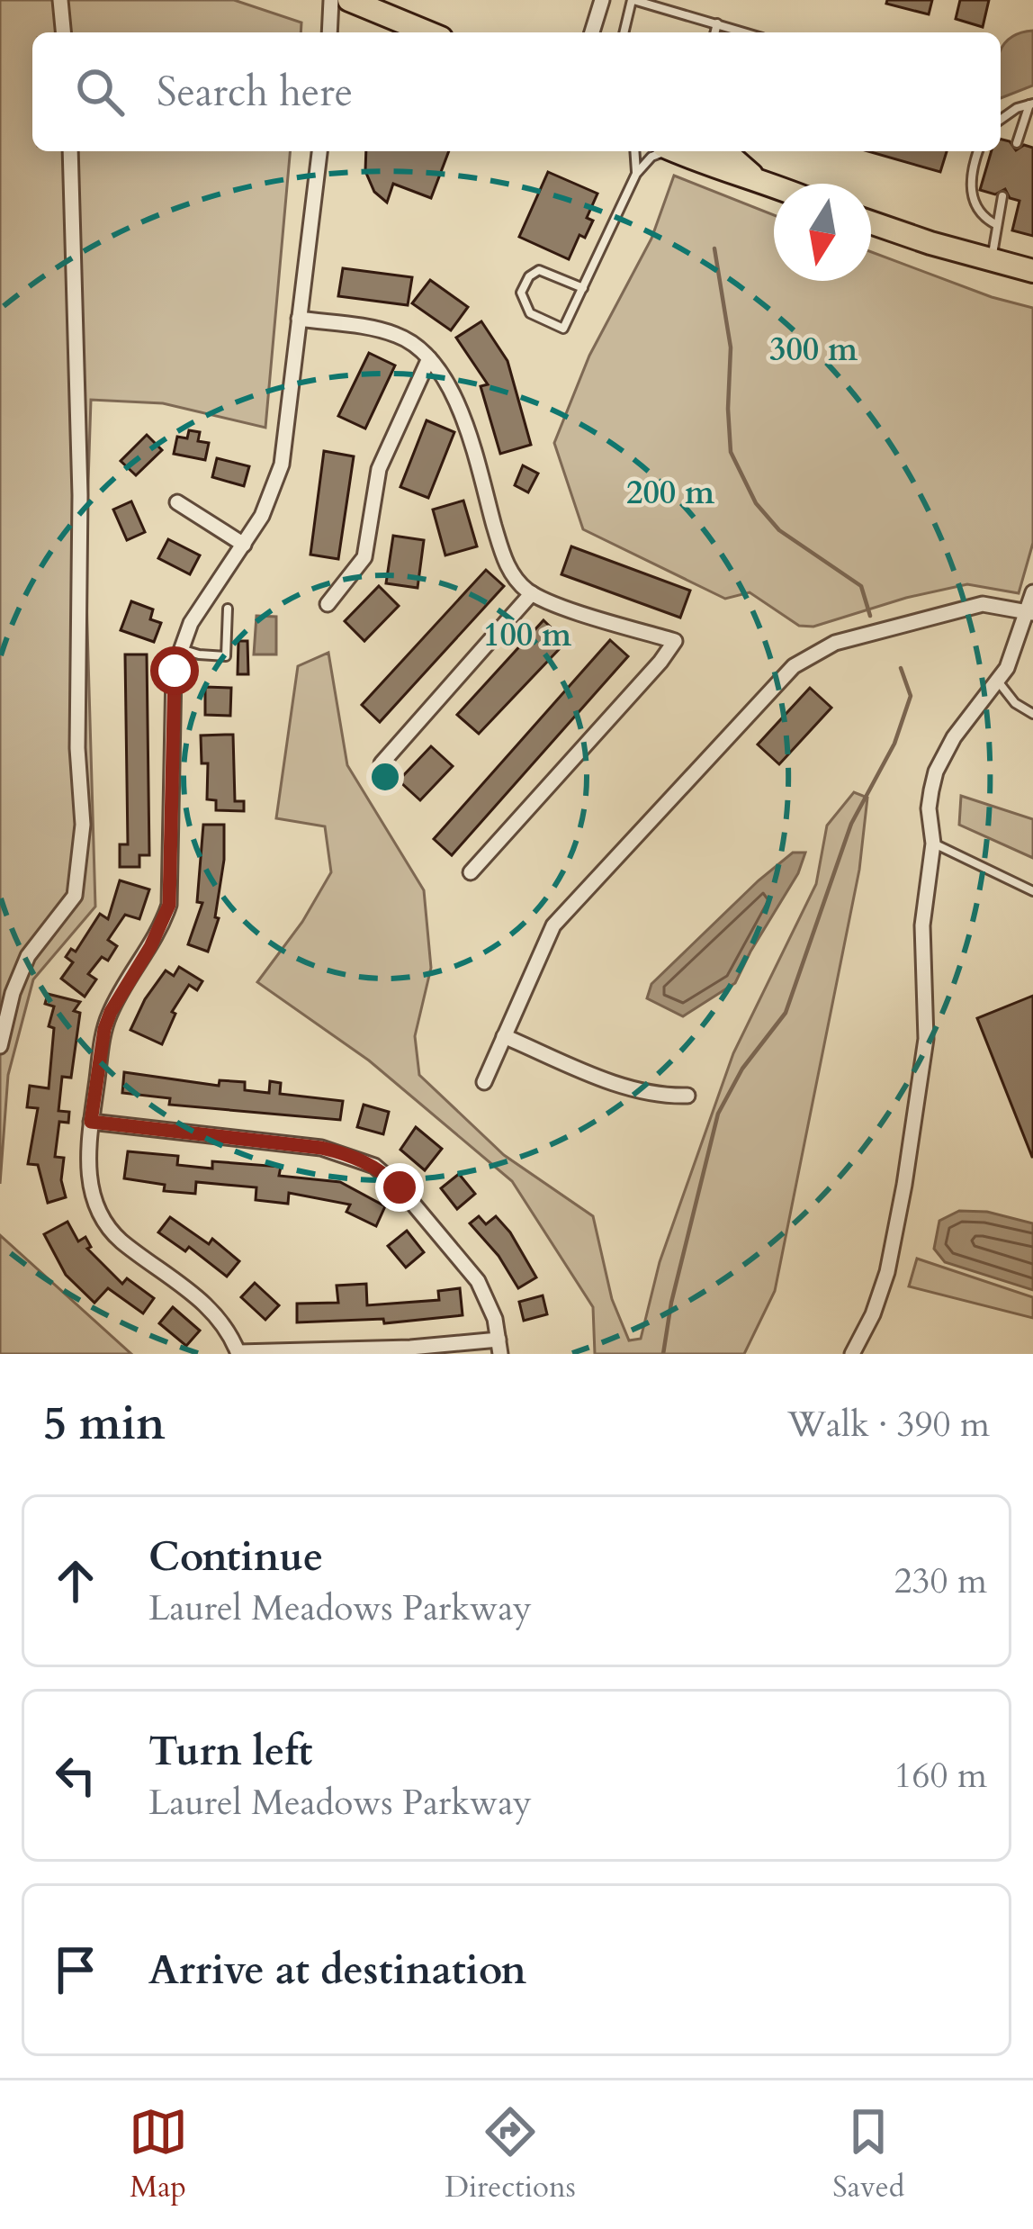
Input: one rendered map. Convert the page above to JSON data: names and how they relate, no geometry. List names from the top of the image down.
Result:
{
  "north": "bottom",
  "page": {
    "search": "Search here",
    "heading": ["5 min", "Walk · 390 m"],
    "list": [
      ["Continue", "Laurel Meadows Parkway", "230 m"],
      ["Turn left", "Laurel Meadows Parkway", "160 m"],
      "Arrive at destination"
    ],
    "nav": ["Map", "Directions", "Saved"]
  },
  "rings": ["300 m", "200 m", "100 m"]
}
